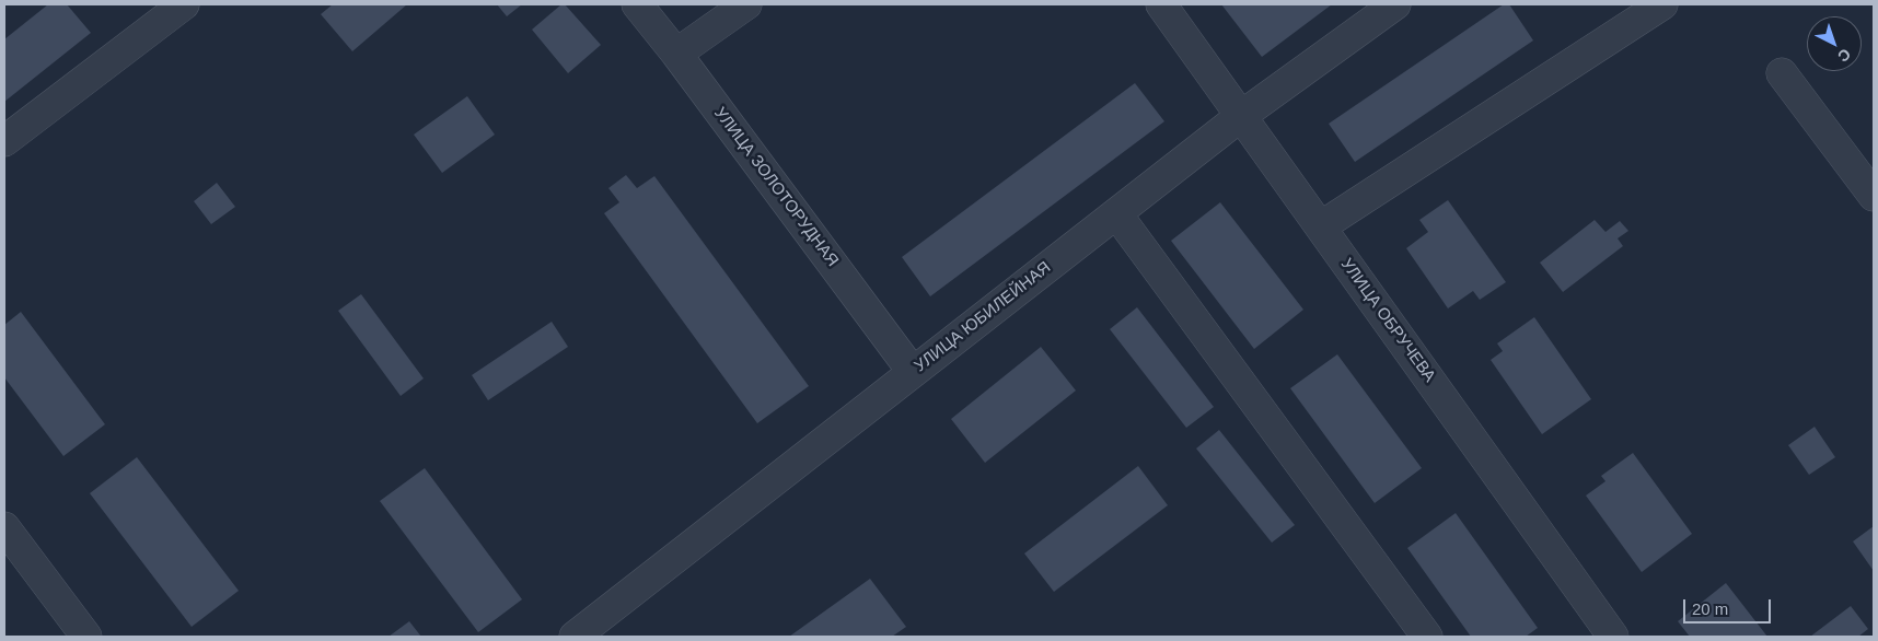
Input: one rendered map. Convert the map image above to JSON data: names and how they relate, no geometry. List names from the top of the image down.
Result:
{
  "streets": {
    "street": ["УЛИЦА ЗОЛОТОРУДНАЯ", "УЛИЦА ЮБИЛЕЙНАЯ", "УЛИЦА ОБРУЧЕВА"]
  },
  "crossings": [
    ["УЛИЦА ЗОЛОТОРУДНАЯ", "УЛИЦА ЮБИЛЕЙНАЯ"],
    ["УЛИЦА ЮБИЛЕЙНАЯ", "УЛИЦА ОБРУЧЕВА"]
  ],
  "scale_bar": "20 m",
  "north": "bottom right"
}
